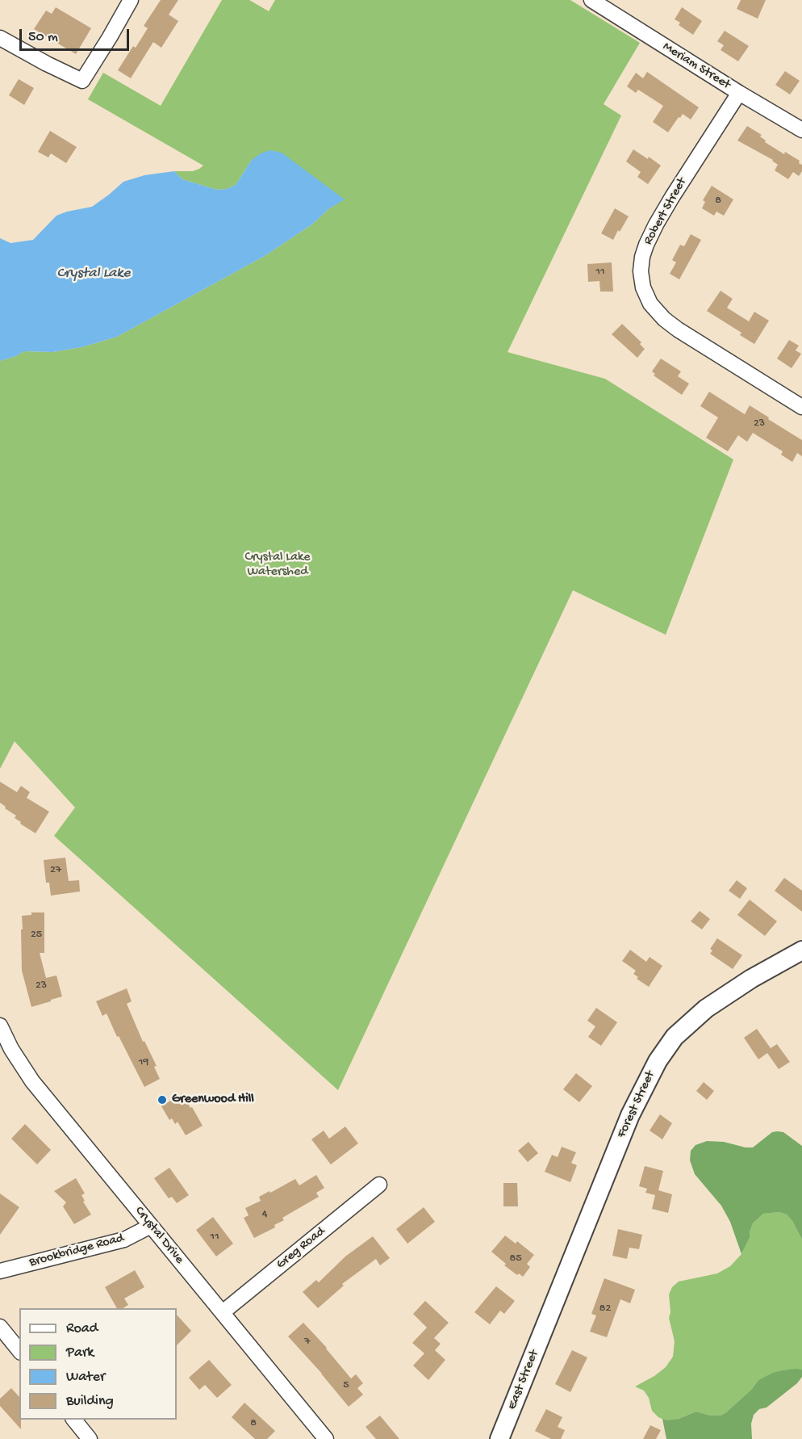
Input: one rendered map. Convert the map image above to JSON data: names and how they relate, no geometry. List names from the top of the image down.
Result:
{
  "streets": {
    "main road": ["Forest Street", "East Street"],
    "street": [
      "Meriam Street",
      "Robert Street",
      "Crystal Drive",
      "Greg Road",
      "Brookbridge Road"
    ]
  },
  "crossings": [
    ["Meriam Street", "Robert Street"],
    ["Forest Street", "East Street"],
    ["Crystal Drive", "Greg Road"],
    ["Crystal Drive", "Brookbridge Road"]
  ],
  "water": ["Crystal Lake"],
  "parks": ["Crystal Lake Watershed"],
  "places": ["Greenwood Hill"],
  "house_numbers": [
    "8",
    "11",
    "23",
    "27",
    "25",
    "23",
    "19",
    "4",
    "11",
    "85",
    "82",
    "7",
    "5",
    "8"
  ],
  "legend": [
    "Road",
    "Park",
    "Water",
    "Building"
  ],
  "scale_bar": "50 m"
}
